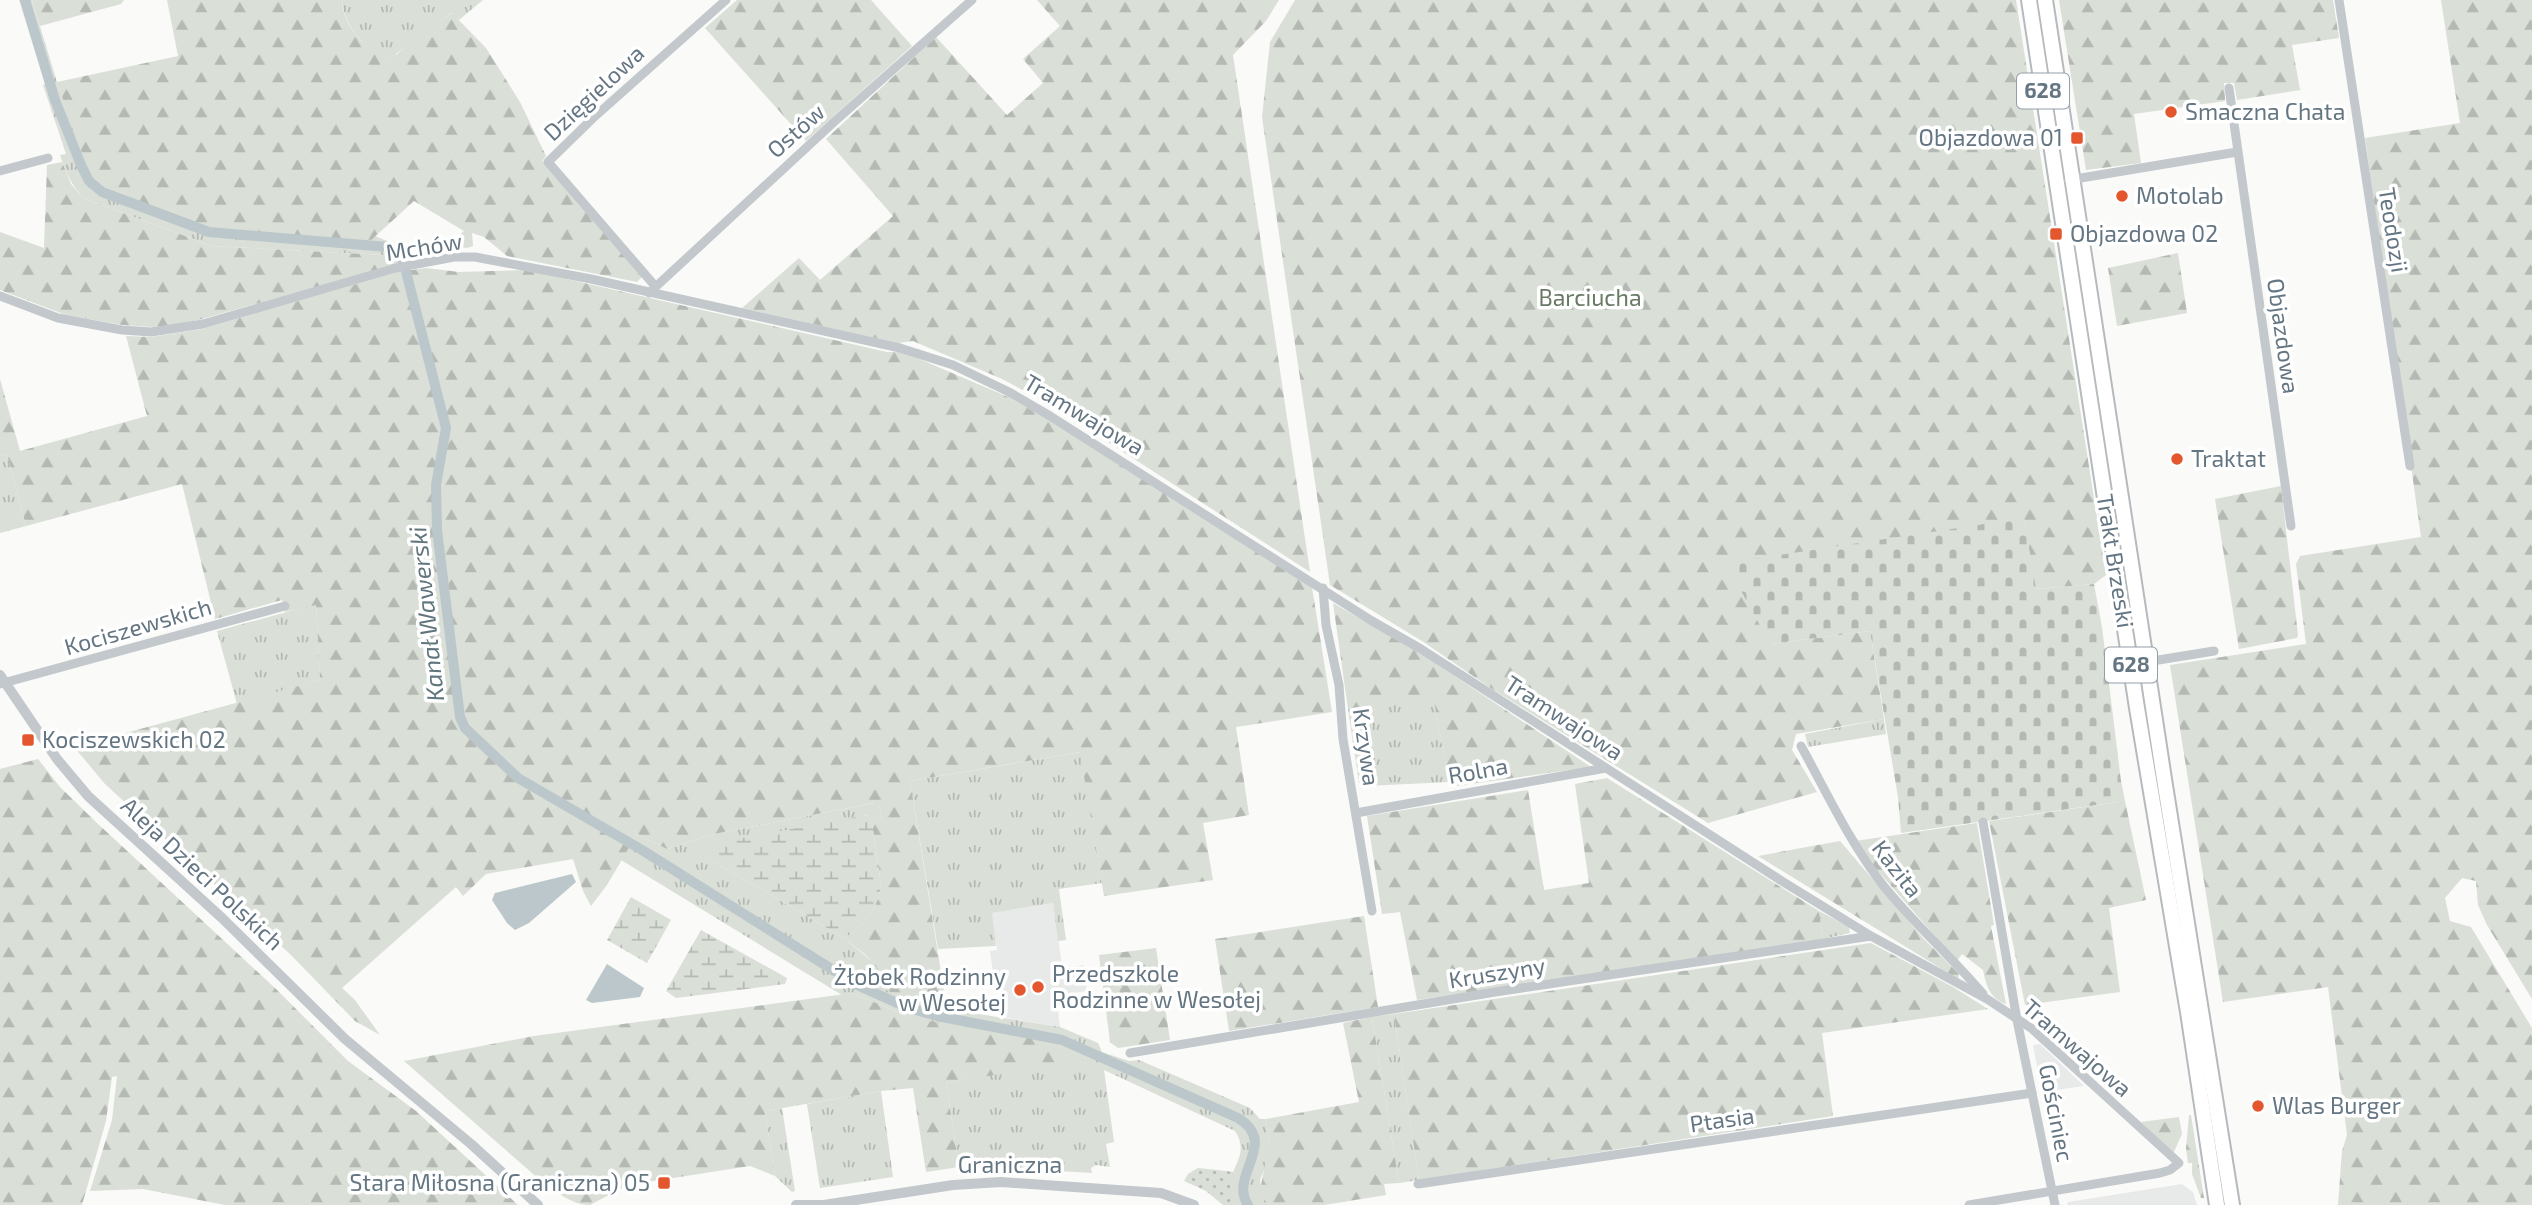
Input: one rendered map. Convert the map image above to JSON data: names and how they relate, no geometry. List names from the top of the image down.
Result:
{
  "streets": {
    "main road": ["628", "Trakt Brzeski"],
    "street": [
      "Dzięgielowa",
      "Ostów",
      "Teodozji",
      "Mchów",
      "Objazdowa",
      "Tramwajowa",
      "Kociszewskich",
      "Krzywa",
      "Rolna",
      "Kazita",
      "Aleja Dzieci Polskich",
      "Kruszyny",
      "Gościniec",
      "Ptasia",
      "Graniczna"
    ]
  },
  "crossings": [
    ["Dzięgielowa", "Ostów"],
    ["Dzięgielowa", "Mchów"],
    ["Ostów", "Mchów"],
    ["Mchów", "Tramwajowa"],
    ["Tramwajowa", "Krzywa"],
    ["Tramwajowa", "Rolna"],
    ["Tramwajowa", "Kazita"],
    ["Tramwajowa", "Kruszyny"],
    ["Tramwajowa", "Gościniec"],
    ["Kociszewskich", "Aleja Dzieci Polskich"],
    ["Krzywa", "Rolna"],
    ["Gościniec", "Ptasia"]
  ],
  "water": ["Kanał Wawerski"],
  "parks": ["Barciucha"],
  "places": {
    "other": [
      "Smaczna Chata",
      "Motolab",
      "Traktat",
      "Przedszkole Rodzinne w Wesołej",
      "Żłobek Rodzinny w Wesołej",
      "Wlas Burger"
    ],
    "transit": [
      "Objazdowa 01",
      "Objazdowa 02",
      "Kociszewskich 02",
      "Stara Miłosna (Graniczna) 05"
    ]
  }
}
